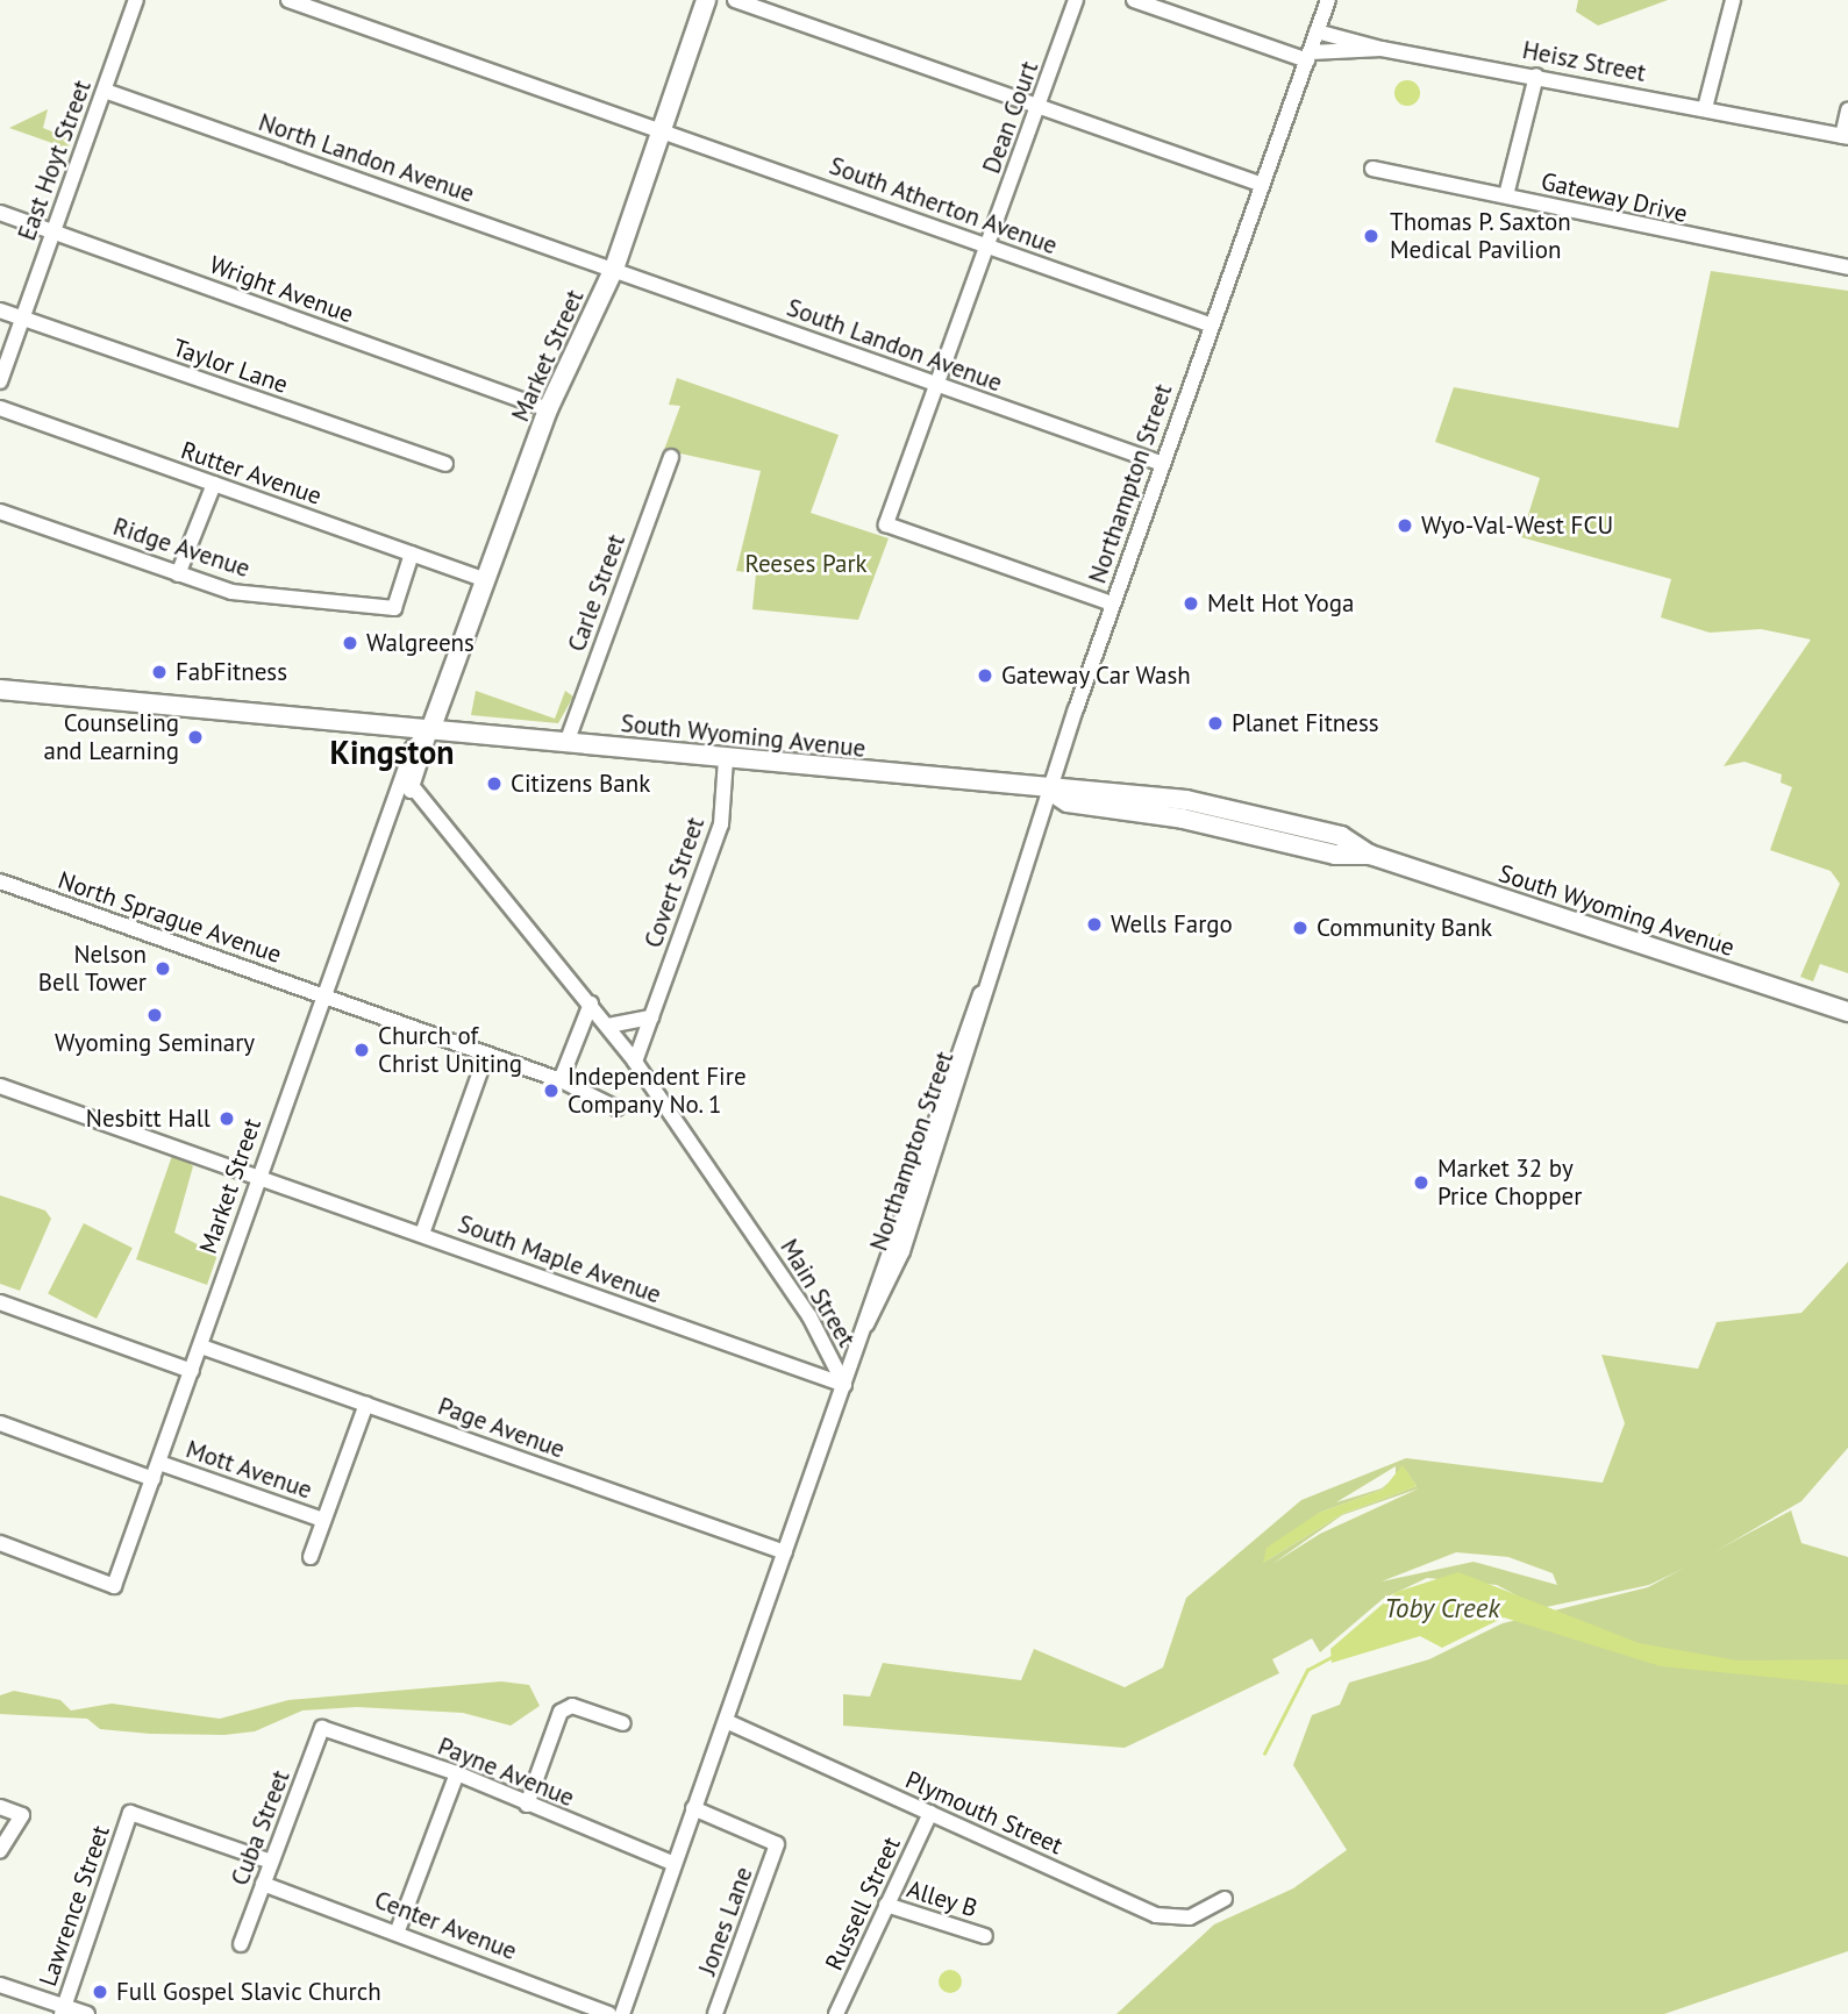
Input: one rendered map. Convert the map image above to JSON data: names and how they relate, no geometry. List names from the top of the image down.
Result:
{
  "streets": {
    "main road": ["Market Street", "South Wyoming Avenue"],
    "street": [
      "Heisz Street",
      "Dean Court",
      "North Landon Avenue",
      "East Hoyt Street",
      "Gateway Drive",
      "South Atherton Avenue",
      "Wright Avenue",
      "South Landon Avenue",
      "Taylor Lane",
      "Rutter Avenue",
      "Northampton Street",
      "Ridge Avenue",
      "Carle Street",
      "Covert Street",
      "North Sprague Avenue",
      "South Maple Avenue",
      "Main Street",
      "Page Avenue",
      "Mott Avenue",
      "Payne Avenue",
      "Plymouth Street",
      "Cuba Street",
      "Alley B",
      "Russell Street",
      "Lawrence Street",
      "Jones Lane",
      "Center Avenue"
    ]
  },
  "crossings": [
    ["Heisz Street", "Northampton Street"],
    ["Dean Court", "South Atherton Avenue"],
    ["Dean Court", "South Landon Avenue"],
    ["Dean Court", "Northampton Street"],
    ["North Landon Avenue", "East Hoyt Street"],
    ["North Landon Avenue", "South Landon Avenue"],
    ["North Landon Avenue", "Market Street"],
    ["East Hoyt Street", "Wright Avenue"],
    ["East Hoyt Street", "Taylor Lane"],
    ["South Atherton Avenue", "Market Street"],
    ["South Atherton Avenue", "Northampton Street"],
    ["Wright Avenue", "Market Street"],
    ["South Landon Avenue", "Market Street"],
    ["South Landon Avenue", "Northampton Street"],
    ["Market Street", "Rutter Avenue"],
    ["Market Street", "South Wyoming Avenue"],
    ["Market Street", "North Sprague Avenue"],
    ["Market Street", "South Maple Avenue"],
    ["Market Street", "Main Street"],
    ["Market Street", "Page Avenue"],
    ["Market Street", "Mott Avenue"],
    ["Rutter Avenue", "Ridge Avenue"],
    ["Northampton Street", "South Wyoming Avenue"],
    ["Northampton Street", "South Maple Avenue"],
    ["Northampton Street", "Main Street"],
    ["Carle Street", "South Wyoming Avenue"],
    ["South Wyoming Avenue", "Covert Street"],
    ["Covert Street", "Main Street"],
    ["South Maple Avenue", "Main Street"],
    ["Main Street", "Page Avenue"],
    ["Main Street", "Payne Avenue"],
    ["Main Street", "Plymouth Street"],
    ["Main Street", "Jones Lane"],
    ["Payne Avenue", "Cuba Street"],
    ["Plymouth Street", "Russell Street"],
    ["Cuba Street", "Lawrence Street"],
    ["Cuba Street", "Center Avenue"],
    ["Alley B", "Russell Street"]
  ],
  "districts": ["Kingston"],
  "water": ["Toby Creek"],
  "parks": ["Reeses Park"],
  "places": [
    "Thomas P. Saxton Medical Pavilion",
    "Wyo-Val-West FCU",
    "Melt Hot Yoga",
    "Walgreens",
    "FabFitness",
    "Gateway Car Wash",
    "Planet Fitness",
    "Counseling and Learning",
    "Citizens Bank",
    "Wells Fargo",
    "Community Bank",
    "Nelson Bell Tower",
    "Wyoming Seminary",
    "Church of Christ Uniting",
    "Independent Fire Company No. 1",
    "Nesbitt Hall",
    "Market 32 by Price Chopper",
    "Full Gospel Slavic Church"
  ]
}
